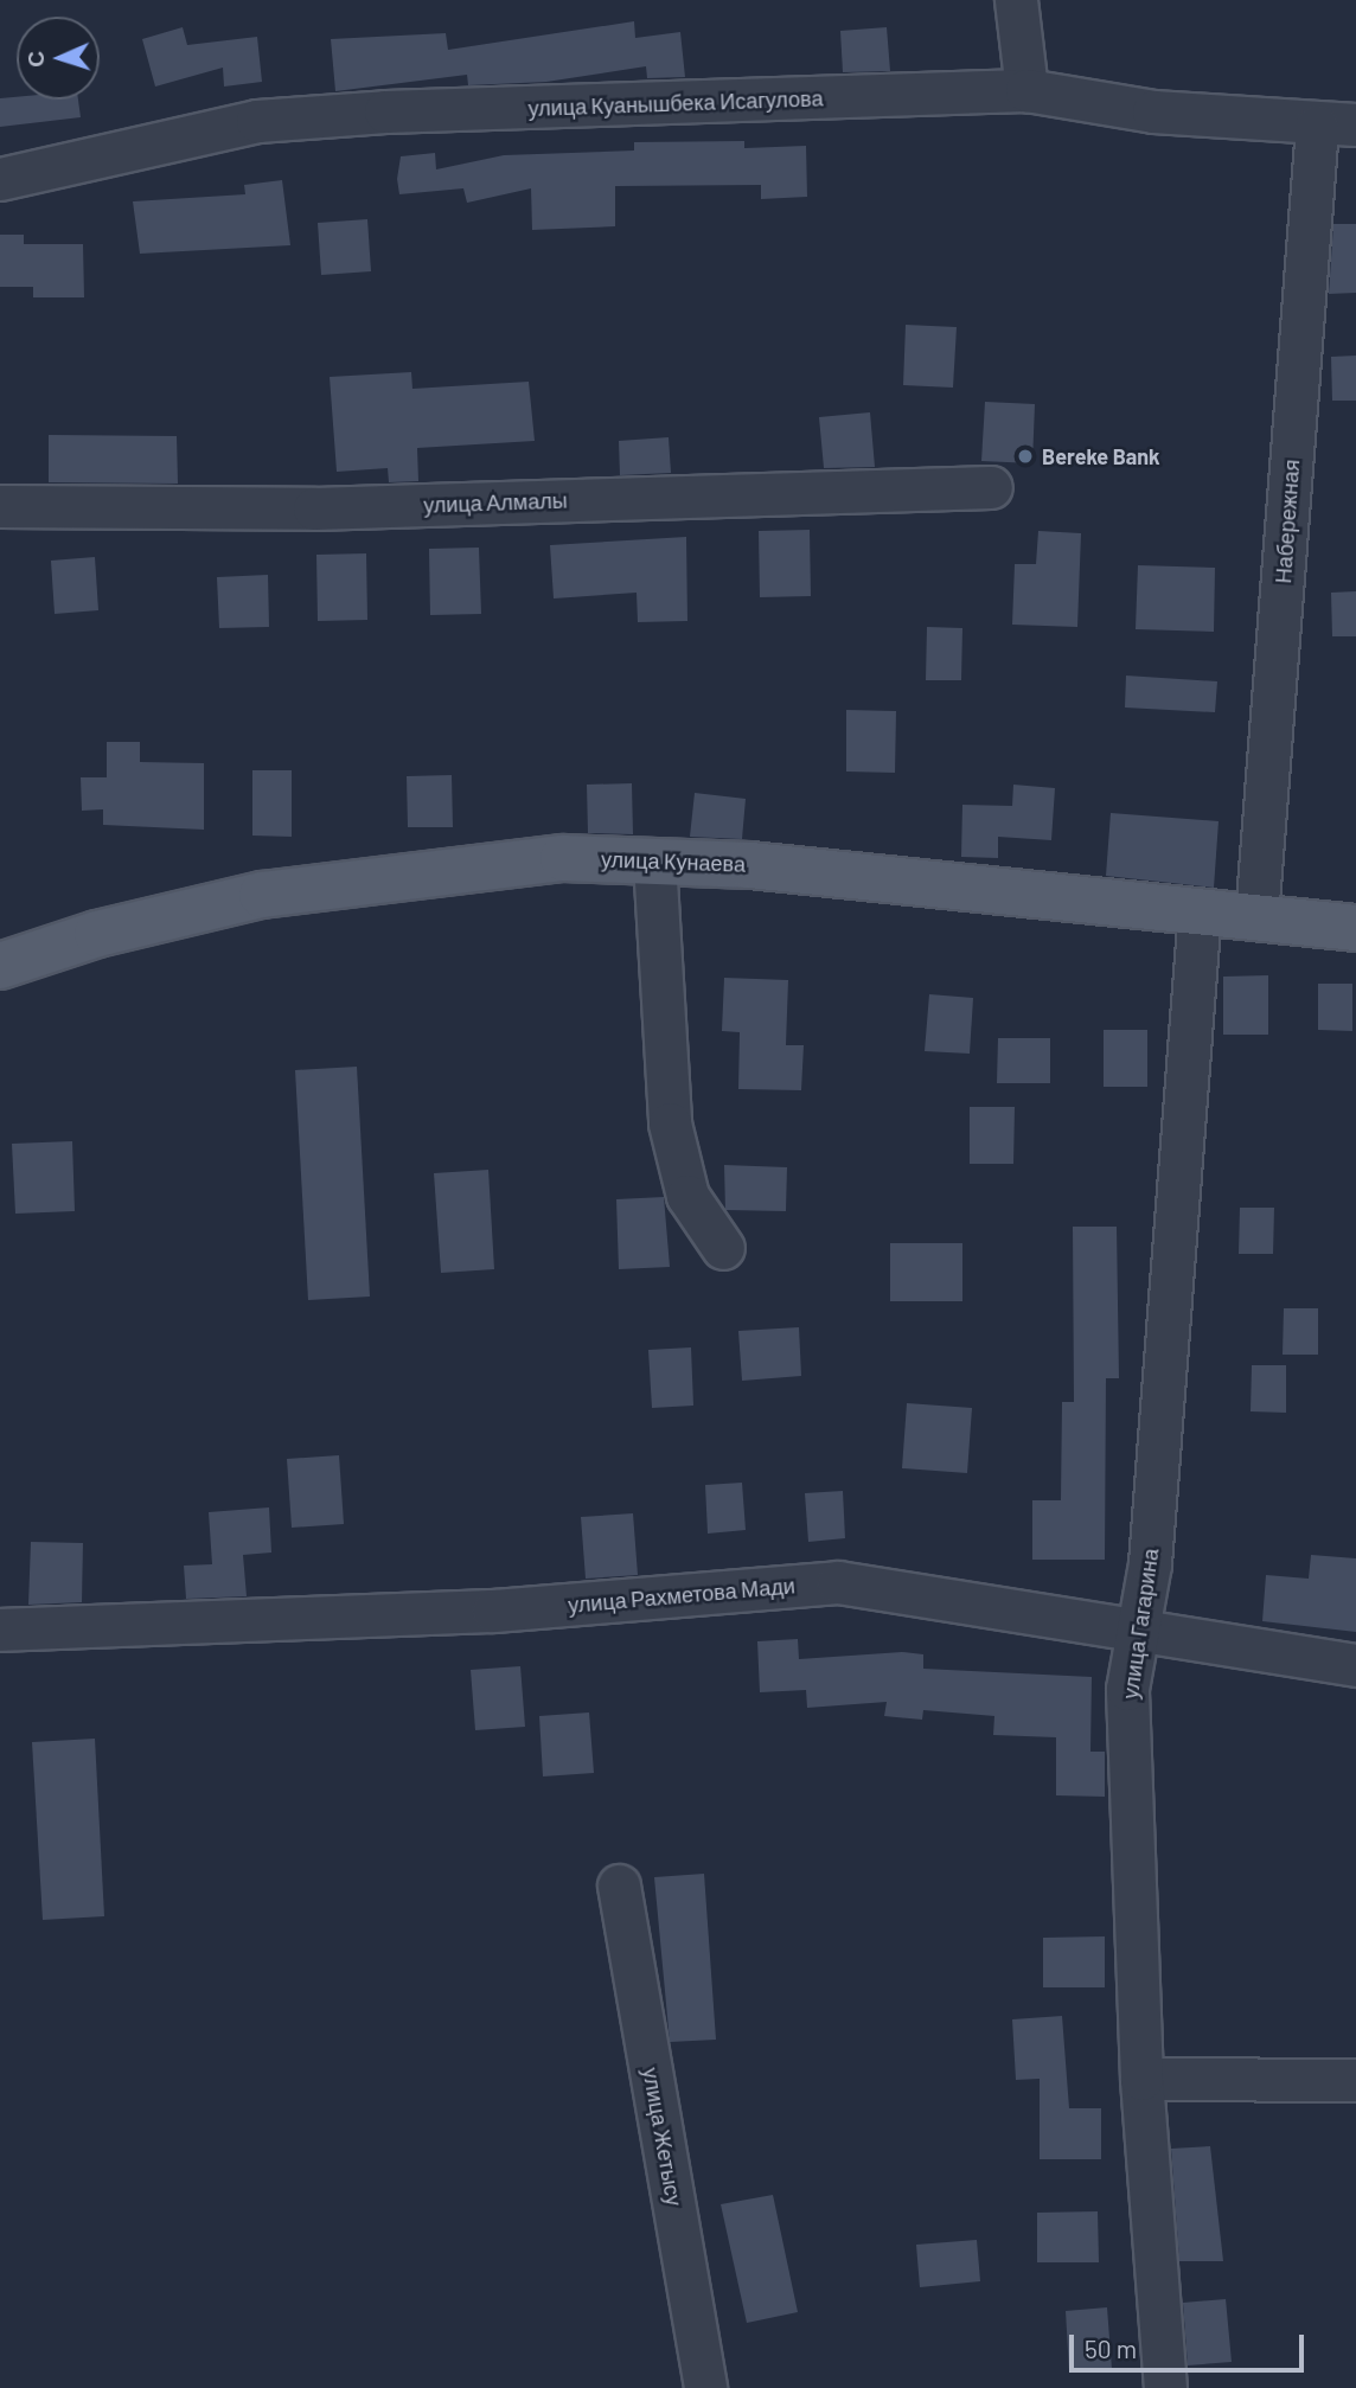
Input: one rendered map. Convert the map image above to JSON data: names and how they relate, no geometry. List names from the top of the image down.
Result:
{
  "streets": {
    "main road": ["улица Кунаева"],
    "street": [
      "улица Куанышбека Исагулова",
      "улица Алмалы",
      "Набережная",
      "улица Рахметова Мади",
      "улица Гагарина",
      "улица Жетысу"
    ]
  },
  "crossings": [
    ["улица Куанышбека Исагулова", "Набережная"],
    ["Набережная", "улица Кунаева"],
    ["улица Кунаева", "улица Гагарина"],
    ["улица Рахметова Мади", "улица Гагарина"]
  ],
  "places": ["Bereke Bank"],
  "scale_bar": "50 m",
  "north": "left"
}
